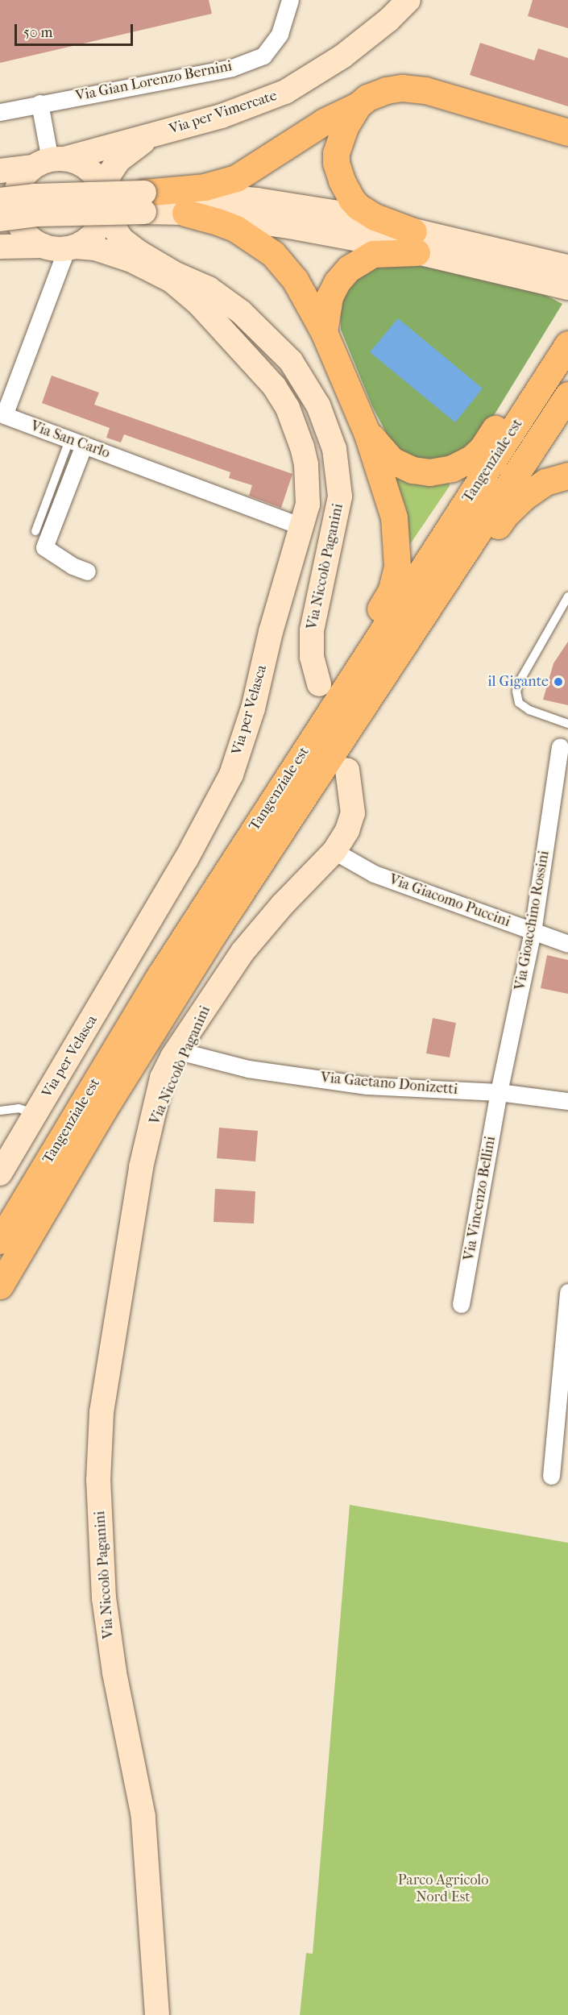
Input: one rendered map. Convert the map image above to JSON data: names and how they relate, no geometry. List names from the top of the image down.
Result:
{
  "streets": {
    "highway": ["Tangenziale est"],
    "street": [
      "Via Gian Lorenzo Bernini",
      "Via per Vimercate",
      "Via San Carlo",
      "Via Niccolò Paganini",
      "Via per Velasca",
      "Via Giacomo Puccini",
      "Via Gioacchino Rossini",
      "Via Gaetano Donizetti",
      "Via Vincenzo Bellini"
    ]
  },
  "crossings": [
    ["Via per Vimercate", "Via San Carlo"],
    ["Via per Vimercate", "Via Niccolò Paganini"],
    ["Via per Vimercate", "Via per Velasca"],
    ["Via San Carlo", "Via Niccolò Paganini"],
    ["Via San Carlo", "Via per Velasca"],
    ["Via Niccolò Paganini", "Via per Velasca"],
    ["Via Niccolò Paganini", "Via Giacomo Puccini"],
    ["Via Niccolò Paganini", "Via Gaetano Donizetti"],
    ["Via Giacomo Puccini", "Via Gioacchino Rossini"],
    ["Via Gioacchino Rossini", "Via Gaetano Donizetti"],
    ["Via Gioacchino Rossini", "Via Vincenzo Bellini"],
    ["Via Gaetano Donizetti", "Via Vincenzo Bellini"]
  ],
  "parks": ["Parco Agricolo Nord Est"],
  "places": ["il Gigante"],
  "scale_bar": "50 m"
}
